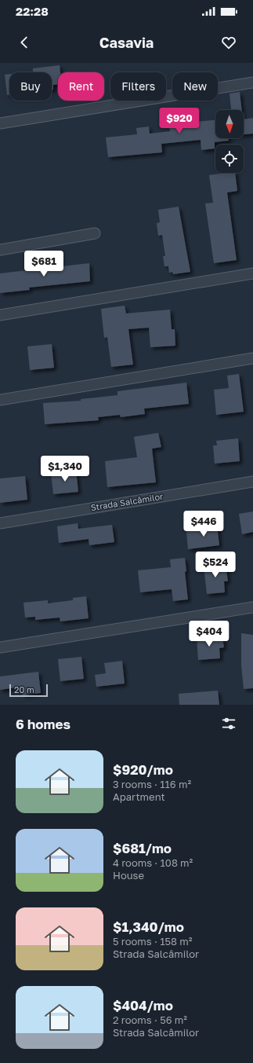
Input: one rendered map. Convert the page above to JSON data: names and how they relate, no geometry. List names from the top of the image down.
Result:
{
  "streets": {
    "street": ["Strada Salcâmilor"]
  },
  "scale_bar": "20 m",
  "north": "bottom",
  "page": {
    "status": "22:28",
    "header": "Casavia",
    "chip": [
      "Buy",
      "Rent",
      "Filters",
      "New"
    ],
    "price": [
      "$920",
      "$681",
      "$1,340",
      "$446",
      "$524",
      "$404"
    ],
    "scale": "20 m",
    "heading": "6 homes",
    "list": [
      {
        "name": "$920/mo",
        "note": "3 rooms · 116 m² · Apartment"
      },
      {
        "name": "$681/mo",
        "note": "4 rooms · 108 m² · House"
      },
      {
        "name": "$1,340/mo",
        "note": "5 rooms · 158 m² · Strada Salcâmilor"
      },
      {
        "name": "$404/mo",
        "note": "2 rooms · 56 m² · Strada Salcâmilor"
      }
    ]
  }
}
